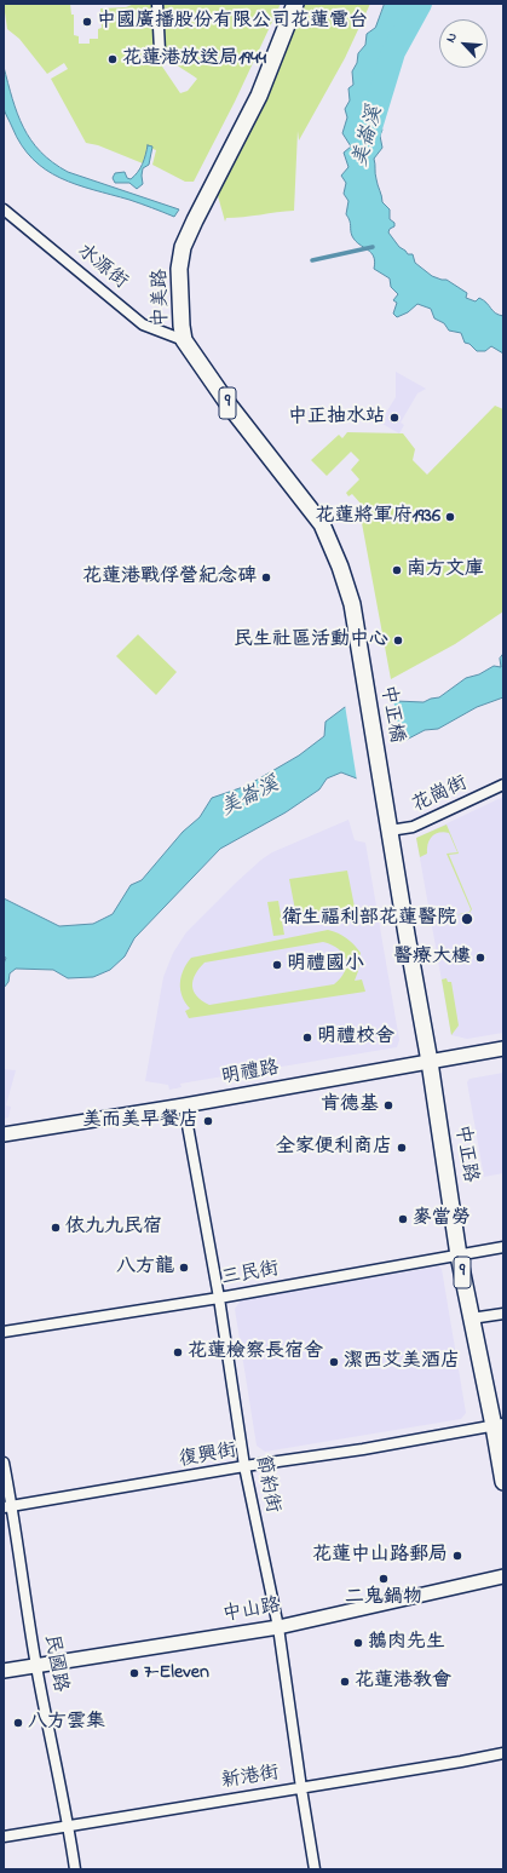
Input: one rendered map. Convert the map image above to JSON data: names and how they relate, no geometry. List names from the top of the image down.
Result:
{
  "streets": {
    "main road": [
      "中美路",
      "9",
      "中正橋",
      "中正路"
    ],
    "street": [
      "水源街",
      "花崗街",
      "明禮路",
      "三民街",
      "復興街",
      "節約街",
      "中山路",
      "民國路",
      "新港街"
    ]
  },
  "crossings": [
    ["水源街", "中美路"],
    ["中美路", "中正橋"],
    ["中正橋", "花崗街"],
    ["中正橋", "中正路"],
    ["花崗街", "中正路"],
    ["明禮路", "中正路"],
    ["明禮路", "節約街"],
    ["中正路", "三民街"],
    ["中正路", "復興街"],
    ["三民街", "節約街"],
    ["復興街", "節約街"],
    ["復興街", "民國路"],
    ["節約街", "中山路"],
    ["節約街", "新港街"],
    ["中山路", "民國路"],
    ["民國路", "新港街"]
  ],
  "water": ["美崙溪"],
  "places": [
    "中國廣播股份有限公司花蓮電台",
    "花蓮港放送局1944",
    "中正抽水站",
    "花蓮將軍府1936",
    "南方文庫",
    "花蓮港戰俘營紀念碑",
    "民生社區活動中心",
    "衛生福利部花蓮醫院",
    "醫療大樓",
    "明禮國小",
    "明禮校舍",
    "肯德基",
    "美而美早餐店",
    "全家便利商店",
    "麥當勞",
    "依九九民宿",
    "八方龍",
    "花蓮檢察長宿舍",
    "潔西艾美酒店",
    "花蓮中山路郵局",
    "二鬼鍋物",
    "鵝肉先生",
    "7-Eleven",
    "花蓮港教會",
    "八方雲集"
  ],
  "north": "top left"
}
